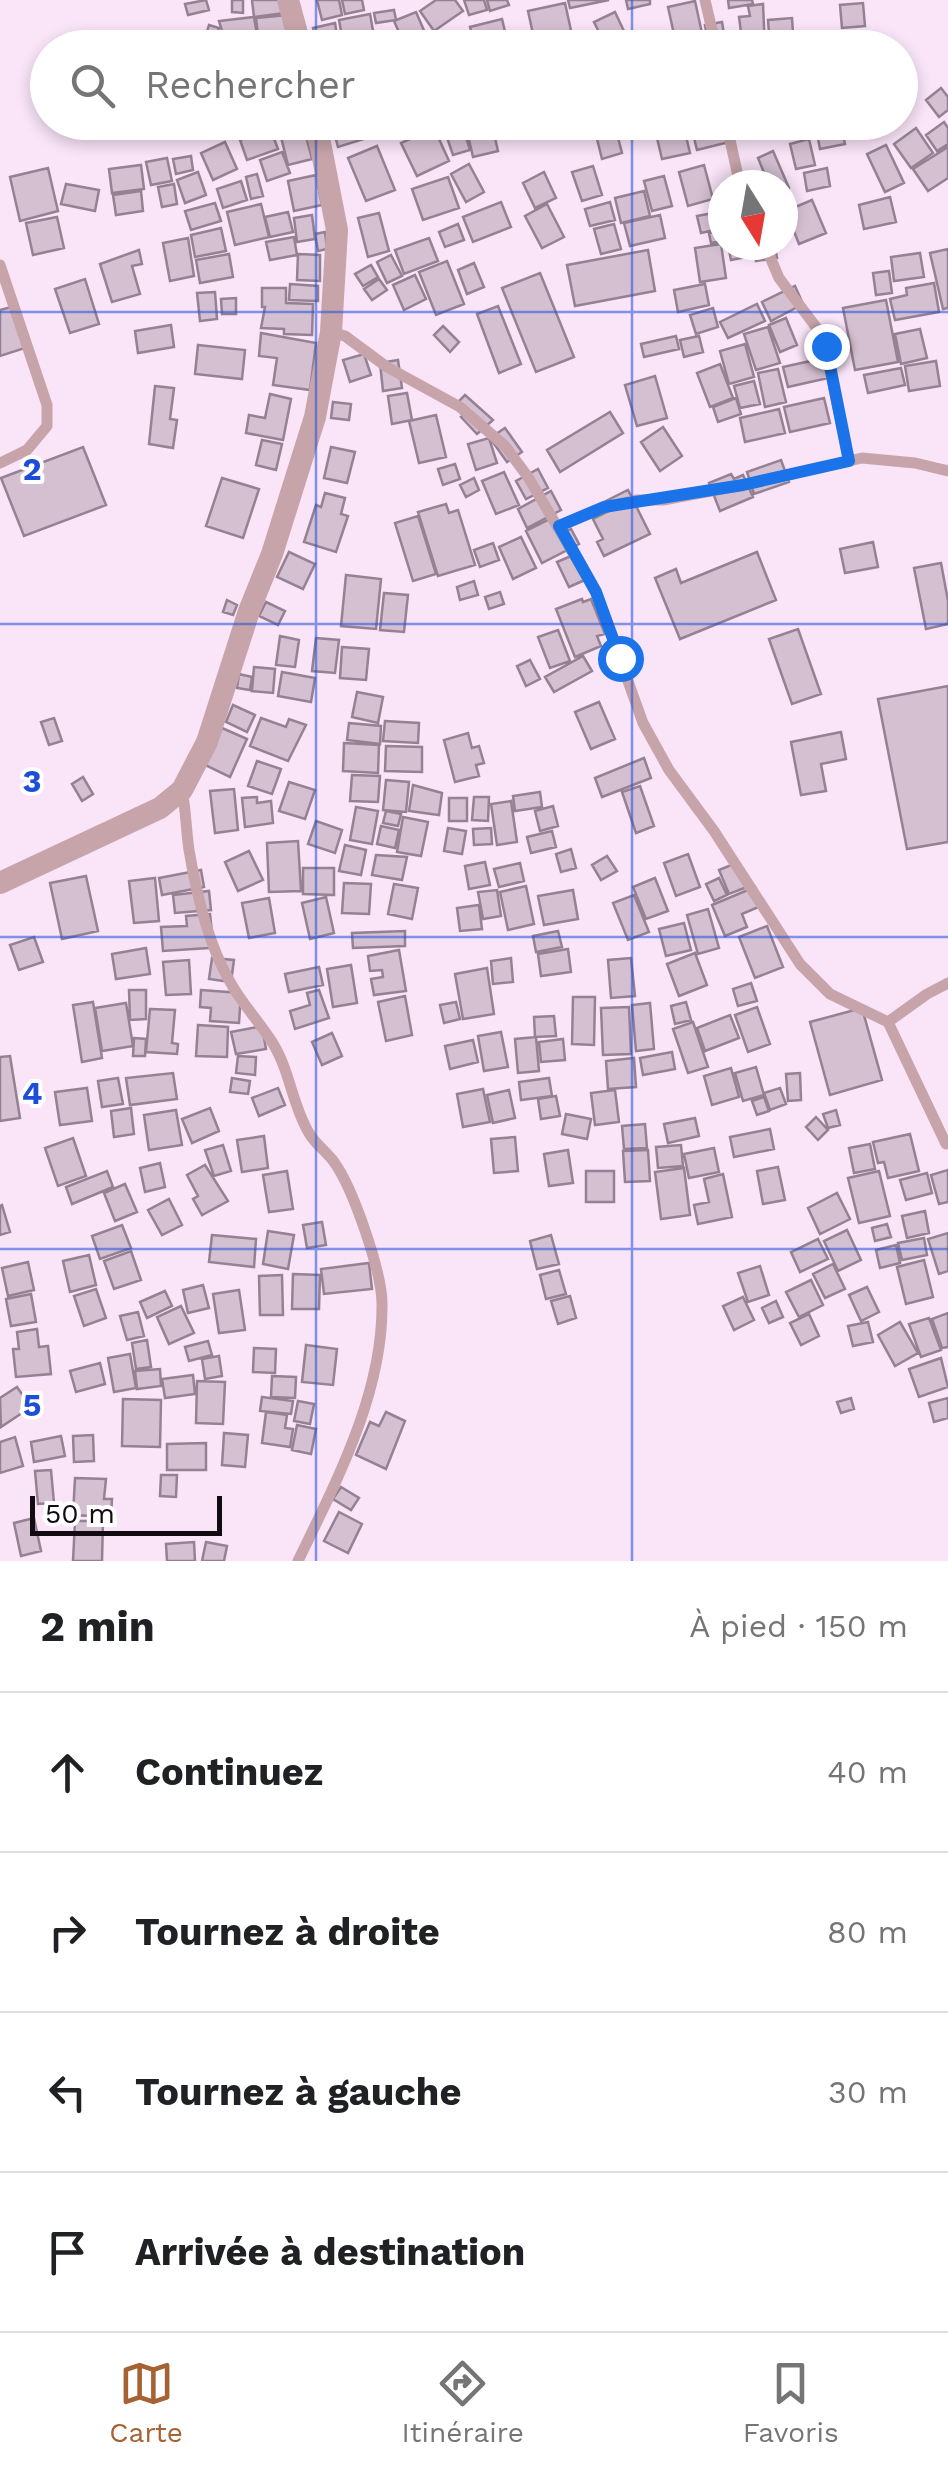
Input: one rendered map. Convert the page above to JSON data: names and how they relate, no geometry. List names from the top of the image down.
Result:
{
  "scale_bar": "50 m",
  "north": "bottom",
  "page": {
    "search": "Rechercher",
    "scale": "50 m",
    "heading": ["2 min", "À pied · 150 m"],
    "list": [
      ["Continuez", "40 m"],
      ["Tournez à droite", "80 m"],
      ["Tournez à gauche", "30 m"],
      "Arrivée à destination"
    ],
    "nav": ["Carte", "Itinéraire", "Favoris"]
  },
  "grid": {
    "rows": [
      "2",
      "3",
      "4",
      "5"
    ]
  }
}
